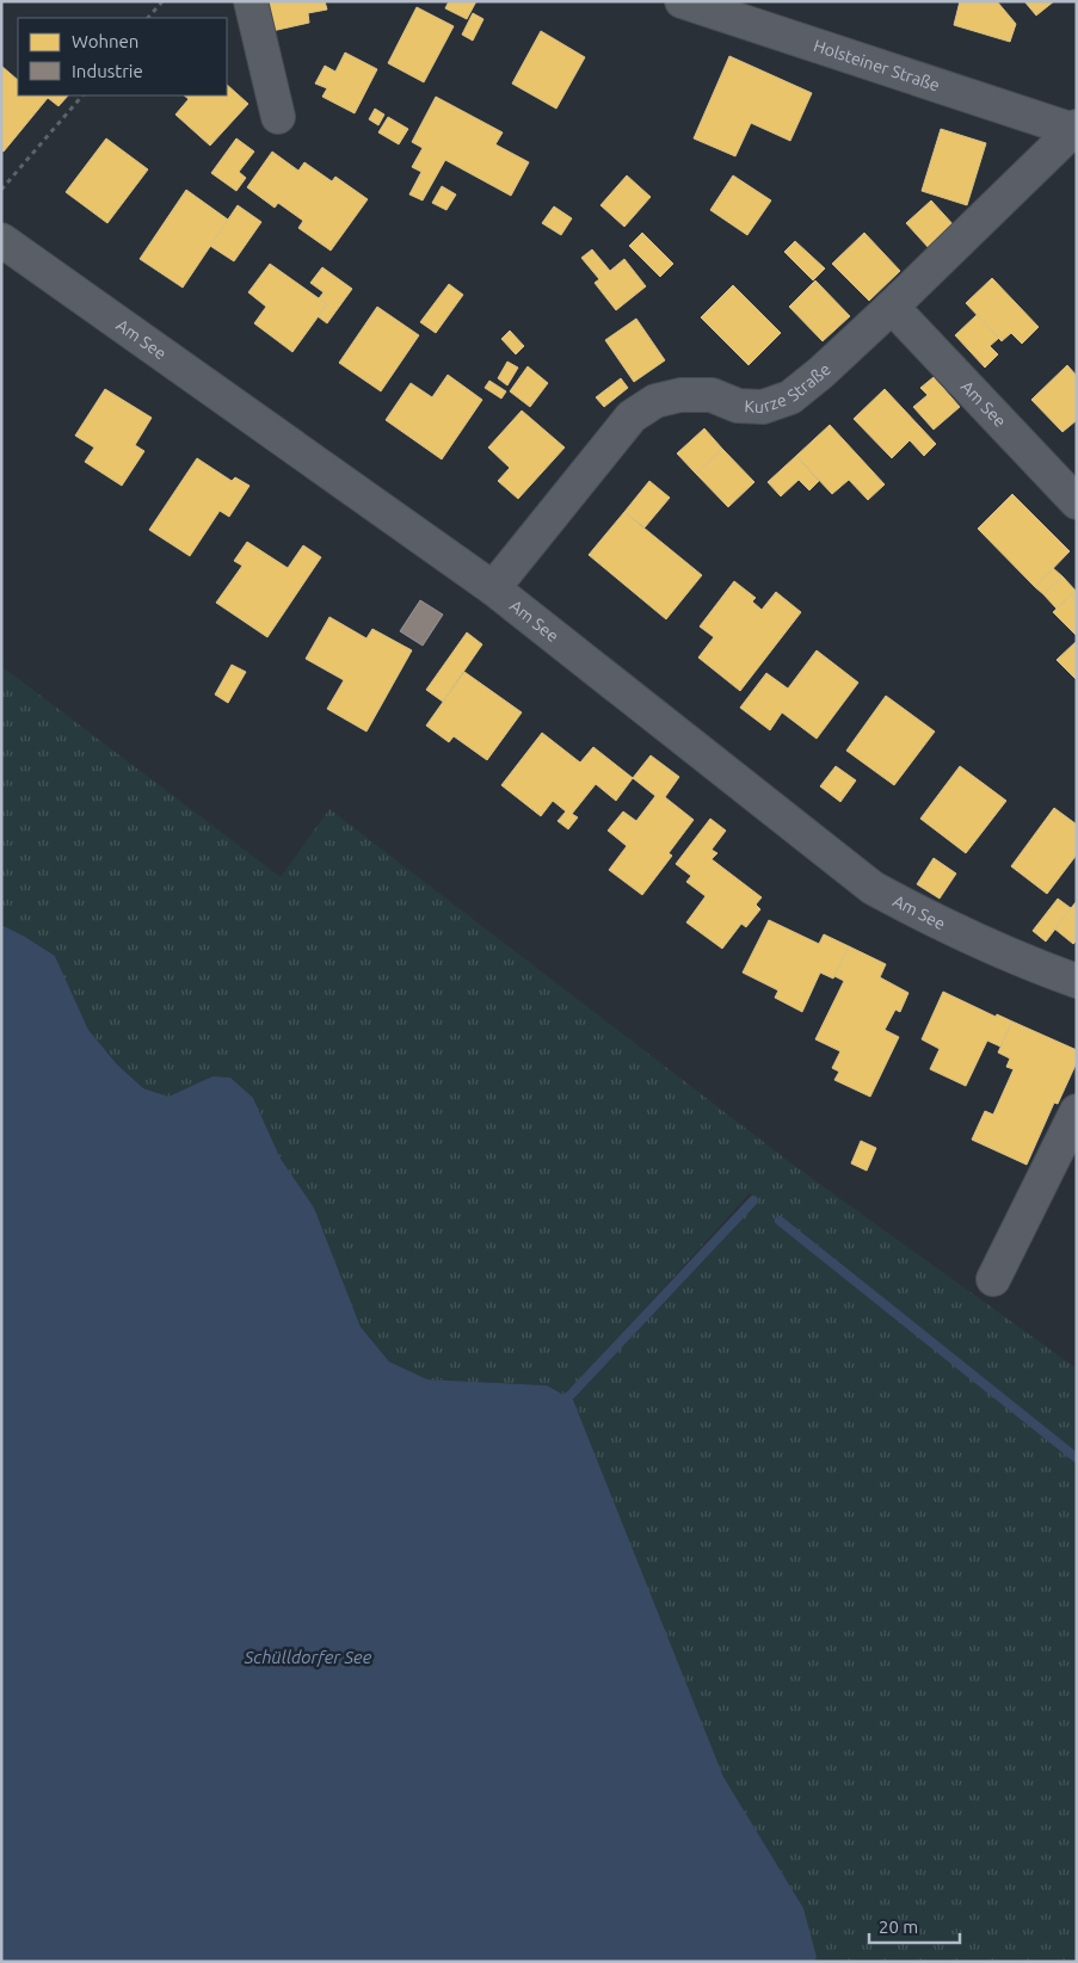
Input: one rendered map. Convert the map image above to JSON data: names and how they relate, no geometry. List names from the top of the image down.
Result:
{
  "streets": {
    "street": ["Holsteiner Straße", "Am See", "Kurze Straße"]
  },
  "crossings": [
    ["Holsteiner Straße", "Kurze Straße"],
    ["Am See", "Kurze Straße"]
  ],
  "water": ["Schülldorfer See"],
  "legend": ["Wohnen", "Industrie"],
  "scale_bar": "20 m"
}
